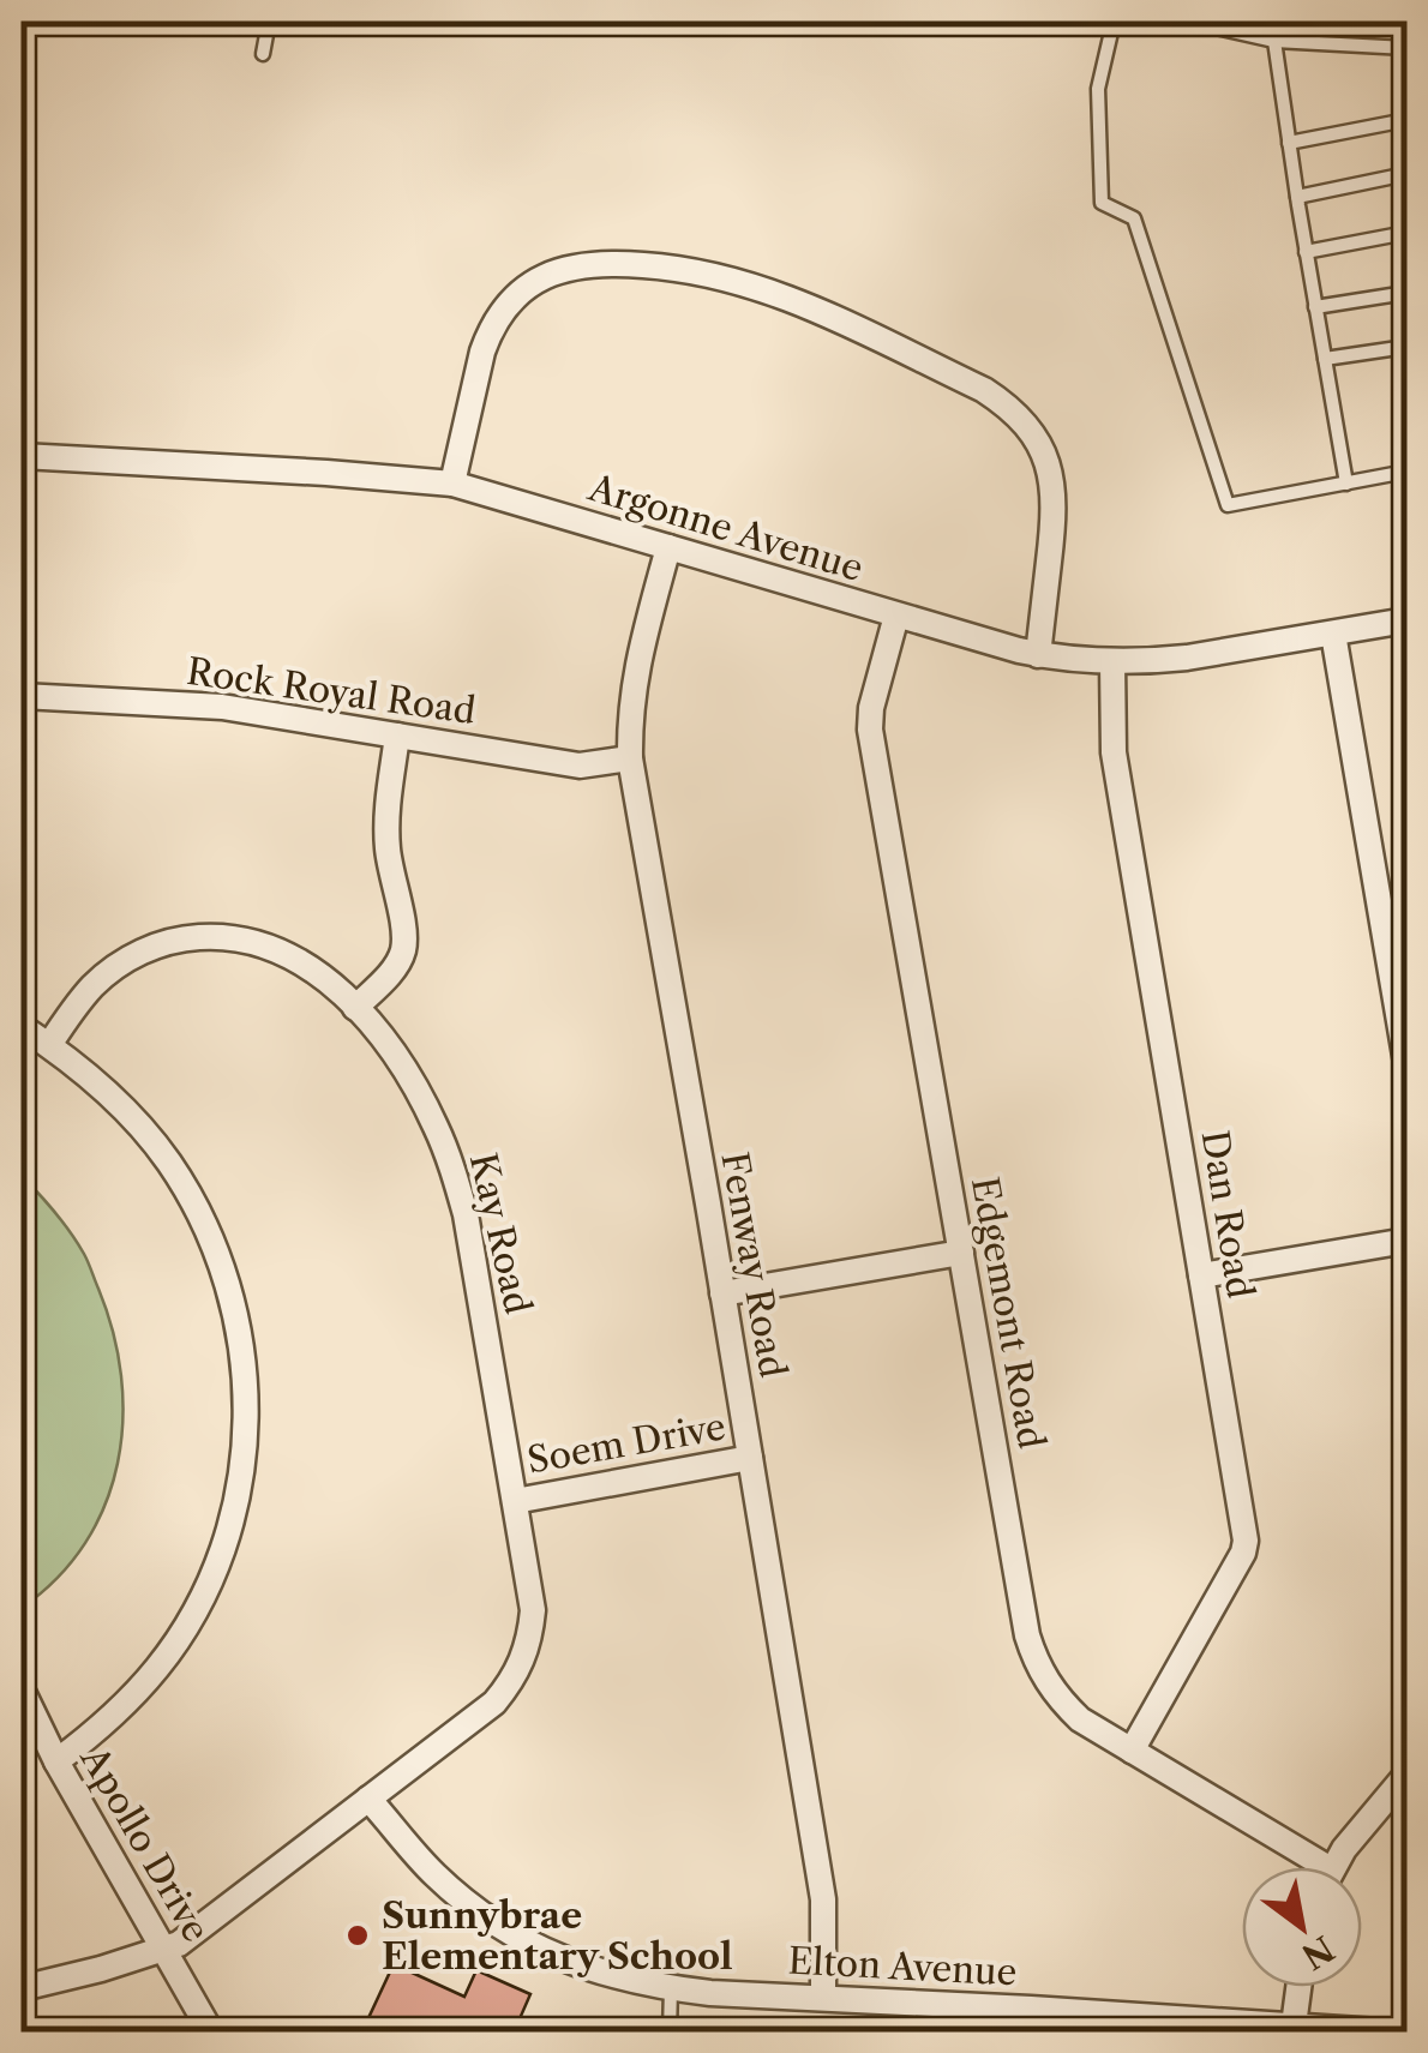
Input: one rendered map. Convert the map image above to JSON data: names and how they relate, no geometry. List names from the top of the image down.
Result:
{
  "streets": {
    "street": [
      "Argonne Avenue",
      "Rock Royal Road",
      "Dan Road",
      "Kay Road",
      "Fenway Road",
      "Edgemont Road",
      "Soem Drive",
      "Apollo Drive",
      "Elton Avenue"
    ]
  },
  "crossings": [
    ["Argonne Avenue", "Dan Road"],
    ["Argonne Avenue", "Fenway Road"],
    ["Argonne Avenue", "Edgemont Road"],
    ["Rock Royal Road", "Fenway Road"],
    ["Dan Road", "Edgemont Road"],
    ["Kay Road", "Soem Drive"],
    ["Kay Road", "Elton Avenue"],
    ["Fenway Road", "Soem Drive"],
    ["Fenway Road", "Elton Avenue"]
  ],
  "places": ["Sunnybrae Elementary School"],
  "north": "bottom right"
}
